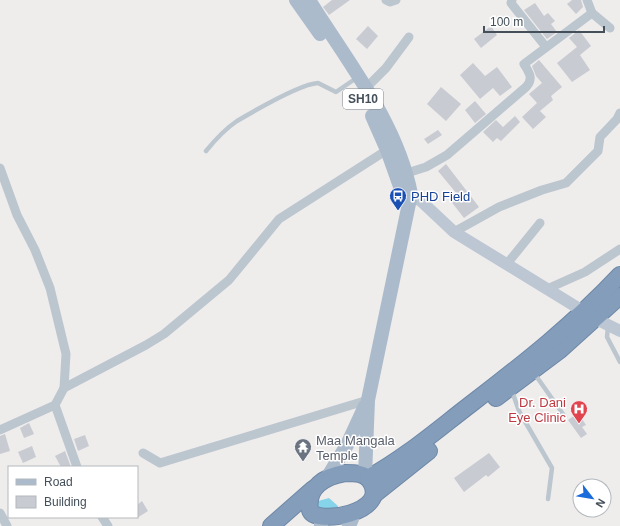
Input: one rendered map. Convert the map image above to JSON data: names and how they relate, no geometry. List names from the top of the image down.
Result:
{
  "streets": {
    "main road": ["SH10"]
  },
  "places": {
    "bus stop": ["PHD Field"],
    "hospital": ["Dr. Dani Eye Clinic"],
    "temple": ["Maa Mangala Temple"]
  },
  "legend": ["Road", "Building"],
  "scale_bar": "100 m",
  "north": "bottom right"
}
